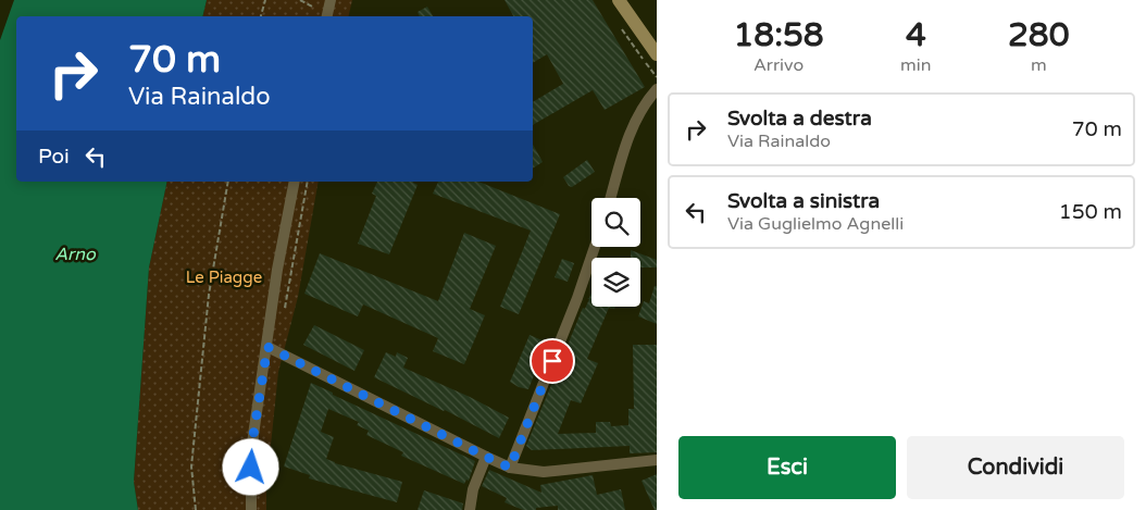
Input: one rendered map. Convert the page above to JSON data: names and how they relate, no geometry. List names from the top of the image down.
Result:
{
  "water": ["Arno"],
  "parks": ["Le Piagge"],
  "page": {
    "eta": [
      "18:58",
      "Arrivo",
      "4",
      "min",
      "280",
      "m"
    ],
    "turn": ["70 m", "Via Rainaldo"],
    "list": [
      {
        "name": "Svolta a destra",
        "note": "Via Rainaldo",
        "value": "70 m"
      },
      {
        "name": "Svolta a sinistra",
        "note": "Via Guglielmo Agnelli",
        "value": "150 m"
      }
    ],
    "then": "Poi",
    "buttons": ["Esci", "Condividi"]
  }
}
